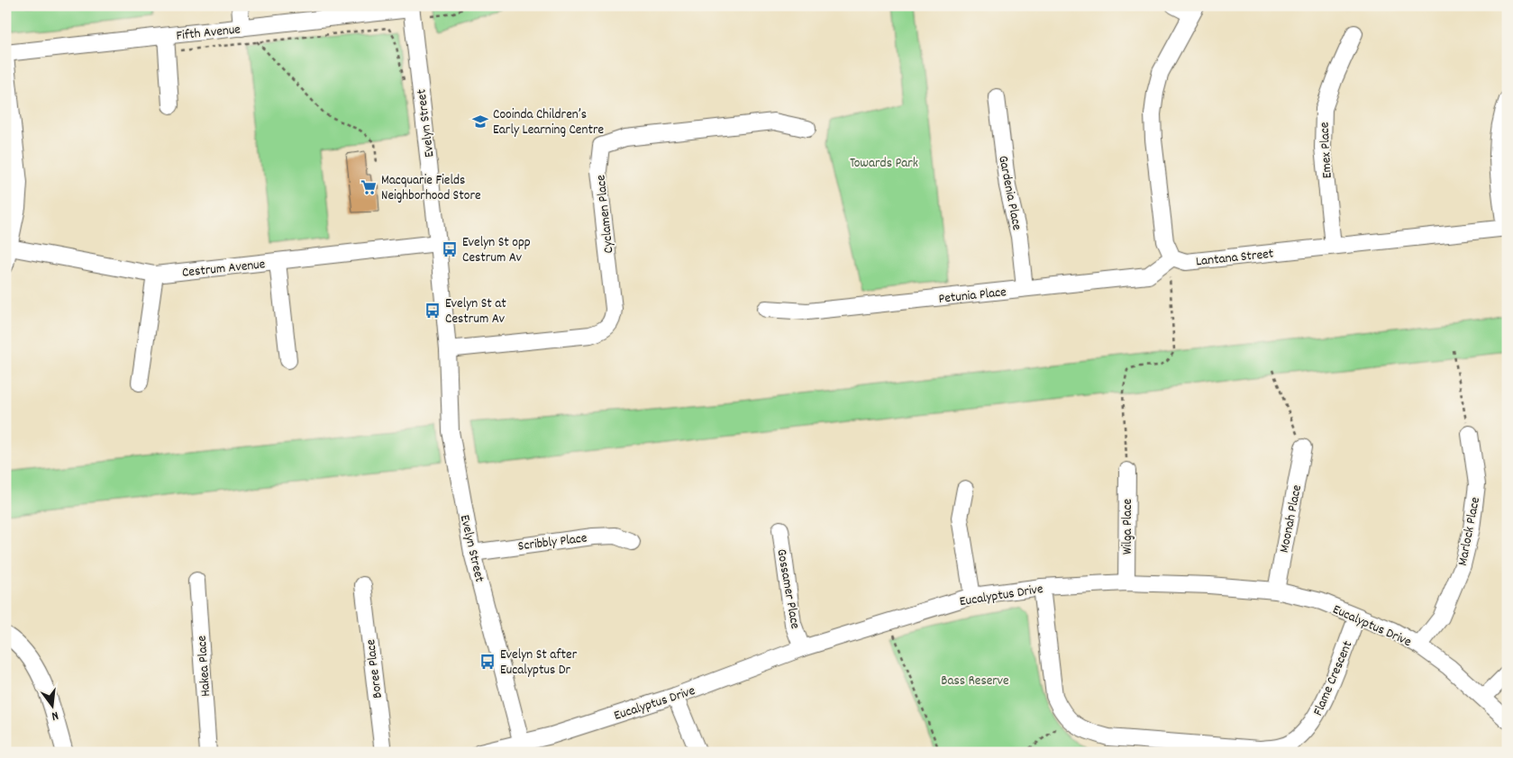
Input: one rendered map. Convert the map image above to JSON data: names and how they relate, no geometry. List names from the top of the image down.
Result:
{
  "streets": {
    "street": [
      "Fifth Avenue",
      "Evelyn Street",
      "Emex Place",
      "Gardenia Place",
      "Cyclamen Place",
      "Lantana Street",
      "Cestrum Avenue",
      "Petunia Place",
      "Moonah Place",
      "Wilga Place",
      "Marlock Place",
      "Scribbly Place",
      "Gossamer Place",
      "Eucalyptus Drive",
      "Hakea Place",
      "Boree Place",
      "Flame Crescent"
    ]
  },
  "crossings": [
    ["Fifth Avenue", "Evelyn Street"],
    ["Evelyn Street", "Cyclamen Place"],
    ["Evelyn Street", "Cestrum Avenue"],
    ["Evelyn Street", "Scribbly Place"],
    ["Evelyn Street", "Eucalyptus Drive"],
    ["Emex Place", "Lantana Street"],
    ["Gardenia Place", "Petunia Place"],
    ["Lantana Street", "Petunia Place"],
    ["Moonah Place", "Eucalyptus Drive"],
    ["Wilga Place", "Eucalyptus Drive"],
    ["Marlock Place", "Eucalyptus Drive"],
    ["Gossamer Place", "Eucalyptus Drive"],
    ["Eucalyptus Drive", "Flame Crescent"]
  ],
  "parks": ["Towards Park", "Bass Reserve"],
  "places": {
    "school or university": ["Cooinda Children’s Early Learning Centre"],
    "supermarket": ["Macquarie Fields Neighborhood Store"],
    "bus stop": ["Evelyn St opp Cestrum Av", "Evelyn St at Cestrum Av", "Evelyn St after Eucalyptus Dr"]
  },
  "north": "bottom"
}
